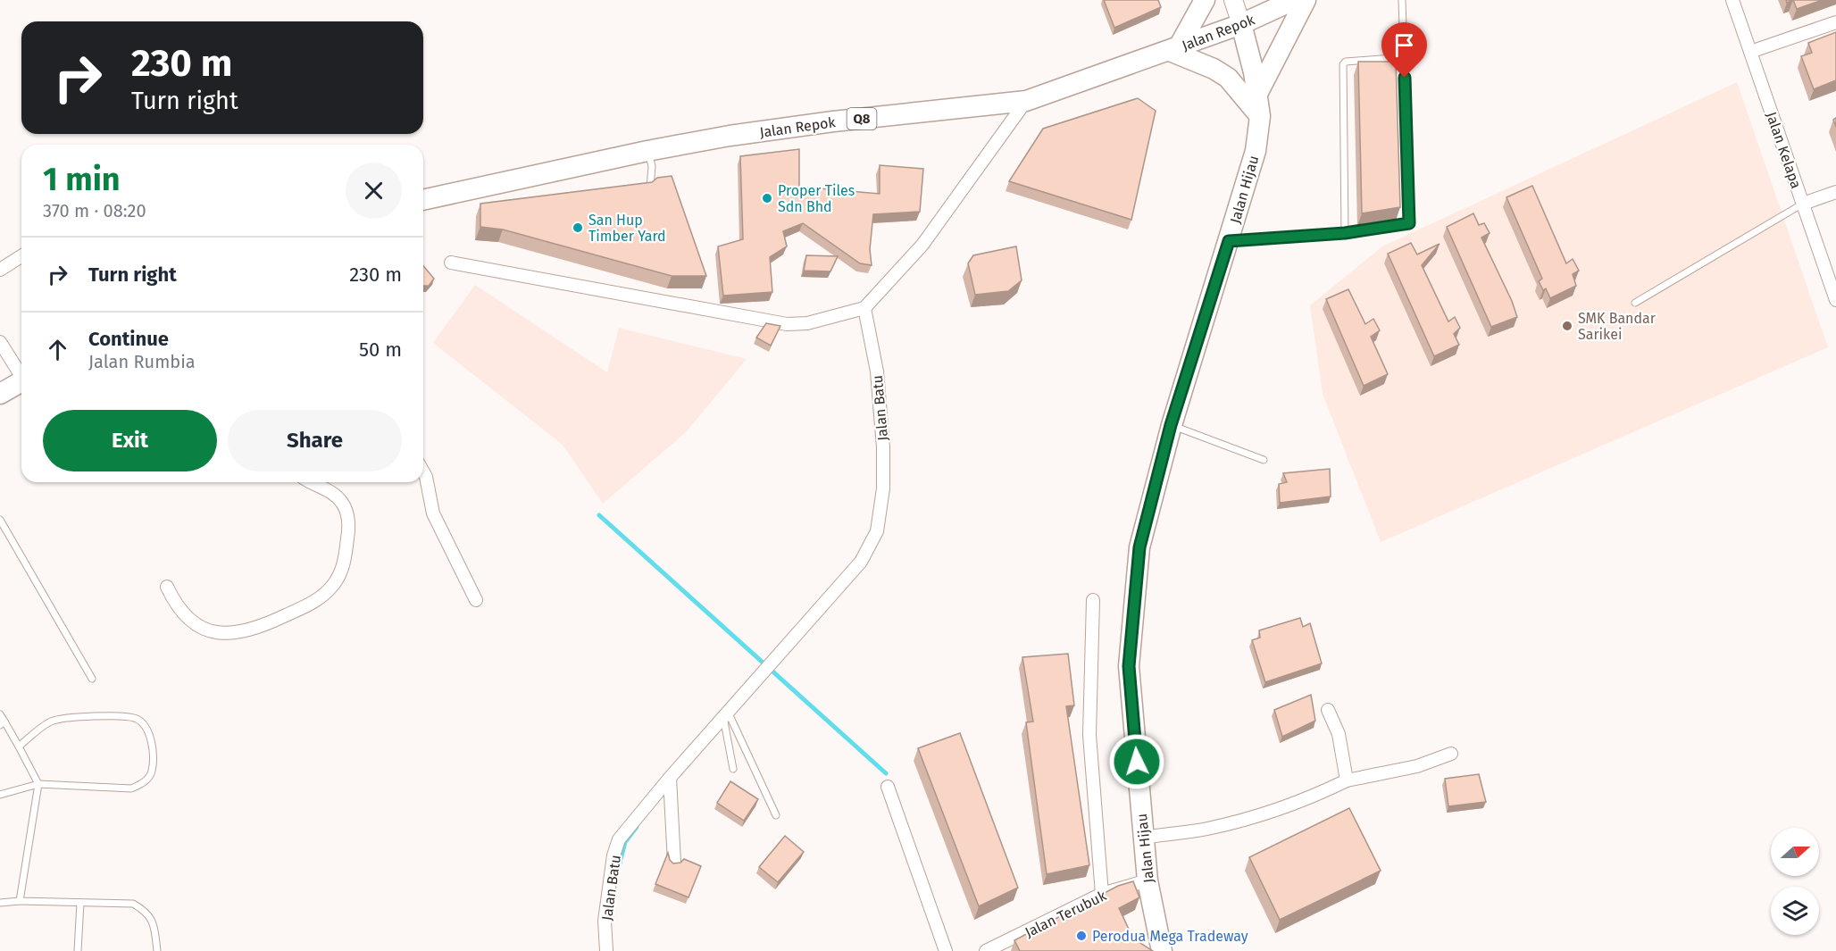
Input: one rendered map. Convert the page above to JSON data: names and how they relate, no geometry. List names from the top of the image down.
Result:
{
  "streets": {
    "main road": ["Jalan Repok", "Q8", "Jalan Hijau"],
    "street": ["Jalan Kelapa", "Jalan Batu", "Jalan Terubuk"]
  },
  "crossings": [
    ["Jalan Repok", "Jalan Hijau"],
    ["Jalan Hijau", "Jalan Terubuk"]
  ],
  "places": [
    "Proper Tiles Sdn Bhd",
    "San Hup Timber Yard",
    "SMK Bandar Sarikei",
    "Perodua Mega Tradeway"
  ],
  "north": "right",
  "page": {
    "turn": ["230 m", "Turn right"],
    "heading": ["1 min", "370 m · 08:20"],
    "list": [
      {
        "name": "Turn right",
        "value": "230 m"
      },
      {
        "name": "Continue",
        "note": "Jalan Rumbia",
        "value": "50 m"
      }
    ],
    "buttons": ["Exit", "Share"]
  }
}
